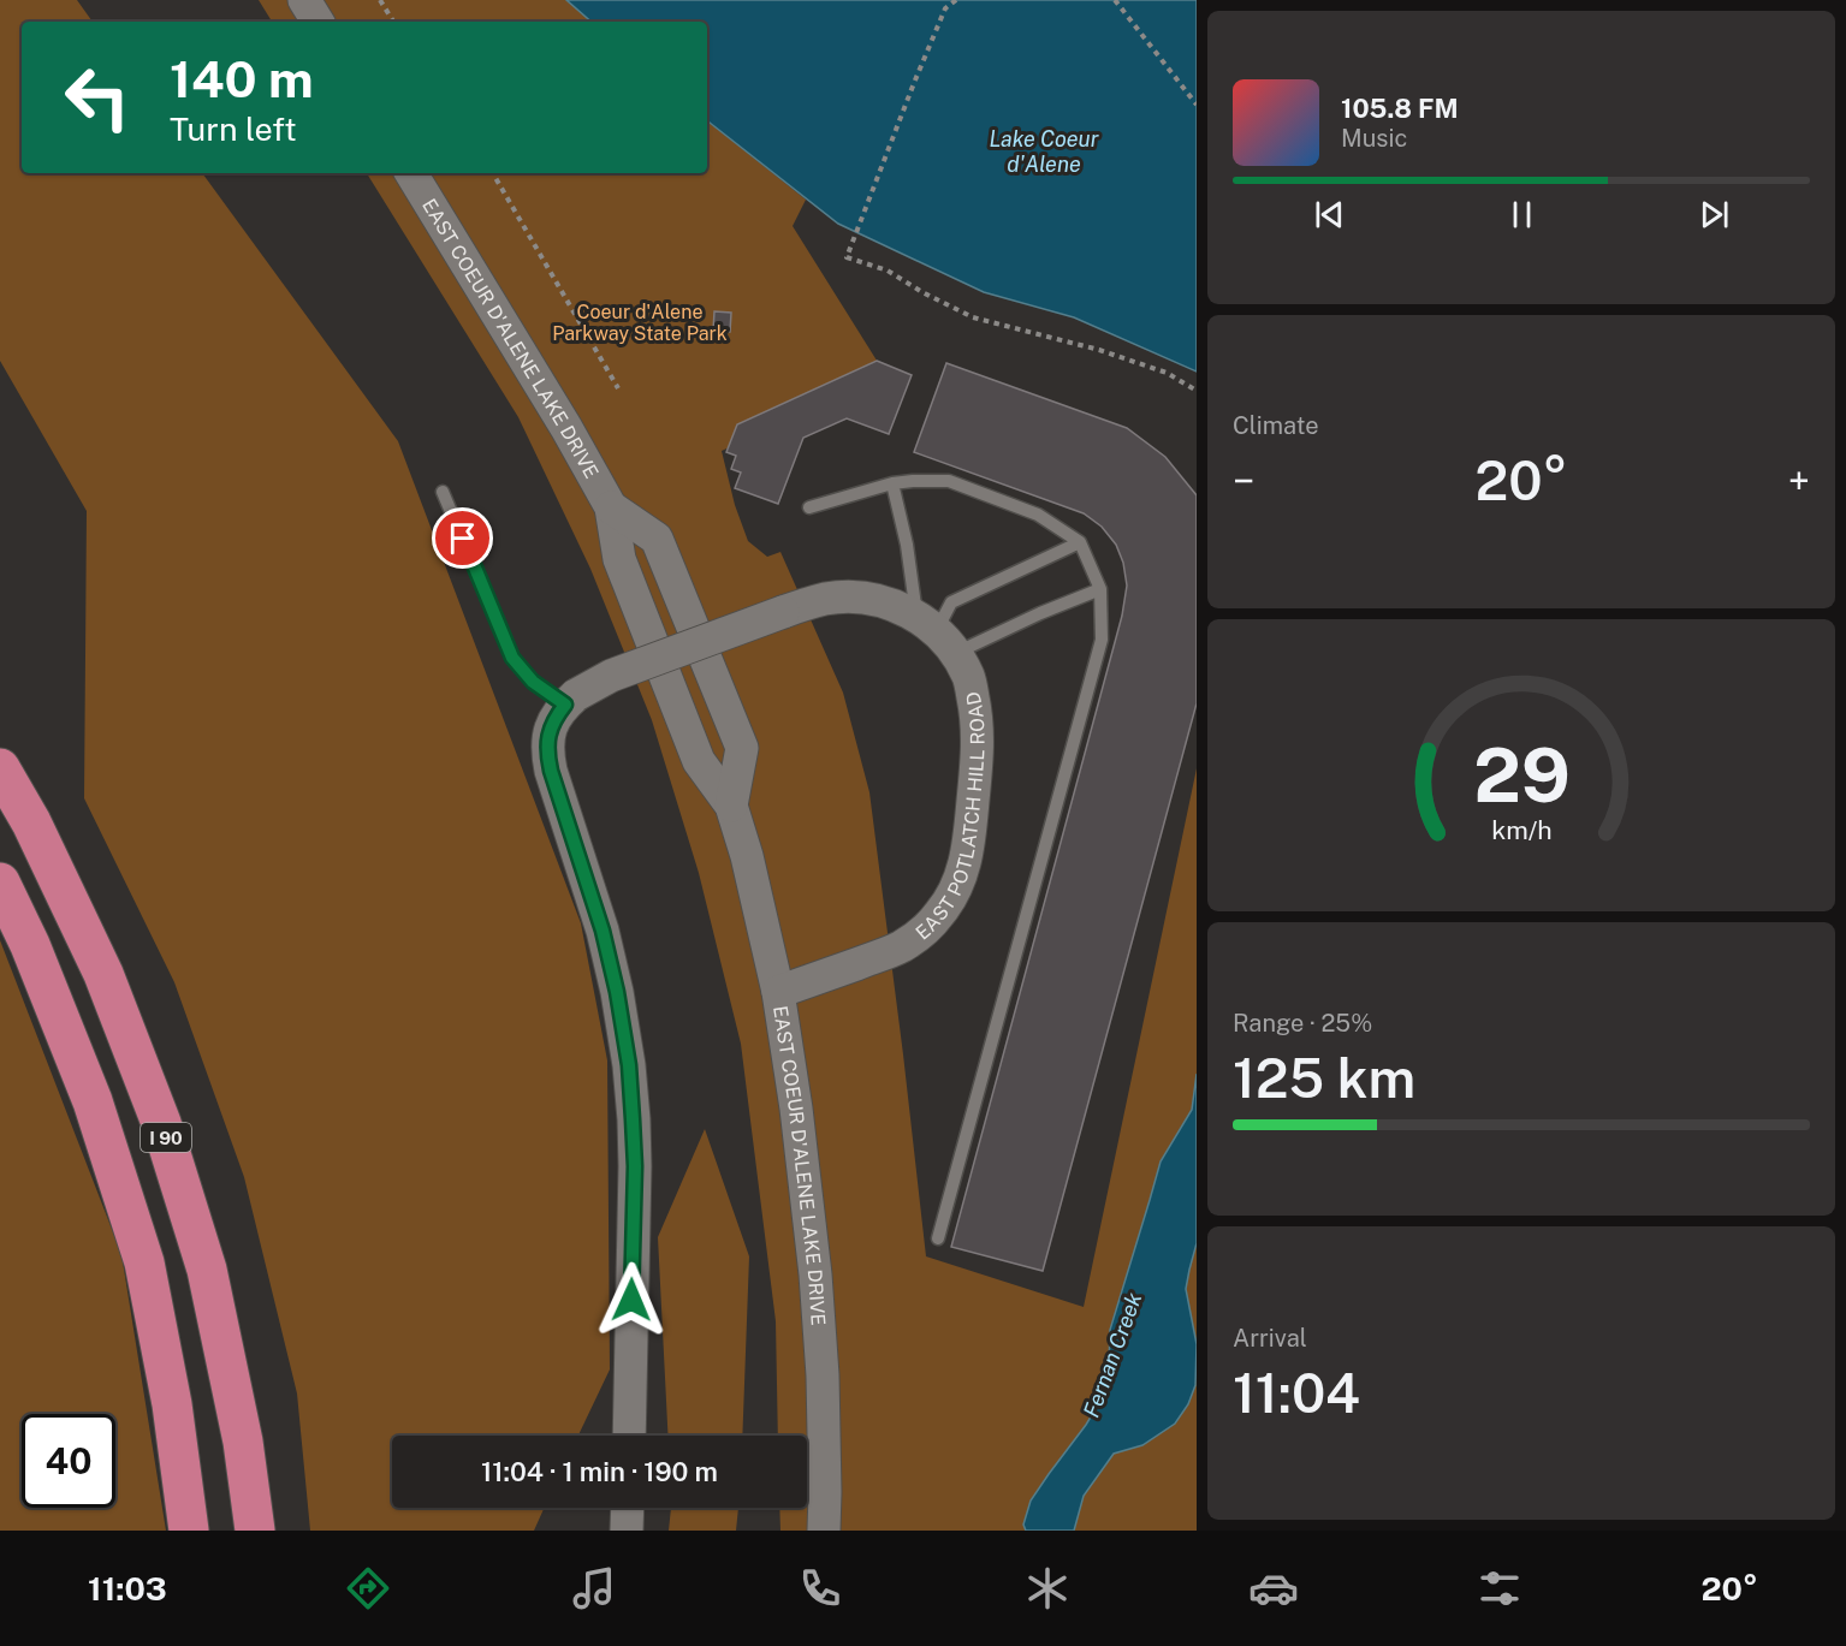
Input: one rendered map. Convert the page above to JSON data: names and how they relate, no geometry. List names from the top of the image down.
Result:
{
  "streets": {
    "highway": ["I 90"],
    "street": ["EAST COEUR D'ALENE LAKE DRIVE", "EAST POTLATCH HILL ROAD"]
  },
  "crossings": [
    ["EAST COEUR D'ALENE LAKE DRIVE", "EAST POTLATCH HILL ROAD"]
  ],
  "water": ["Lake Coeur d'Alene", "Fernan Creek"],
  "parks": ["Coeur d'Alene Parkway State Park"],
  "page": {
    "turn": ["140 m", "Turn left"],
    "song": ["105.8 FM", "Music"],
    "tile": [
      "Climate",
      ["Range · 25%", "125 km"],
      ["Arrival", "11:04"]
    ],
    "heat": ["−", "20°", "+"],
    "limit": "40",
    "trip": "11:04 · 1 min · 190 m",
    "tabs": ["11:03", "20°"],
    "gauge": ["29", "km/h"]
  }
}
